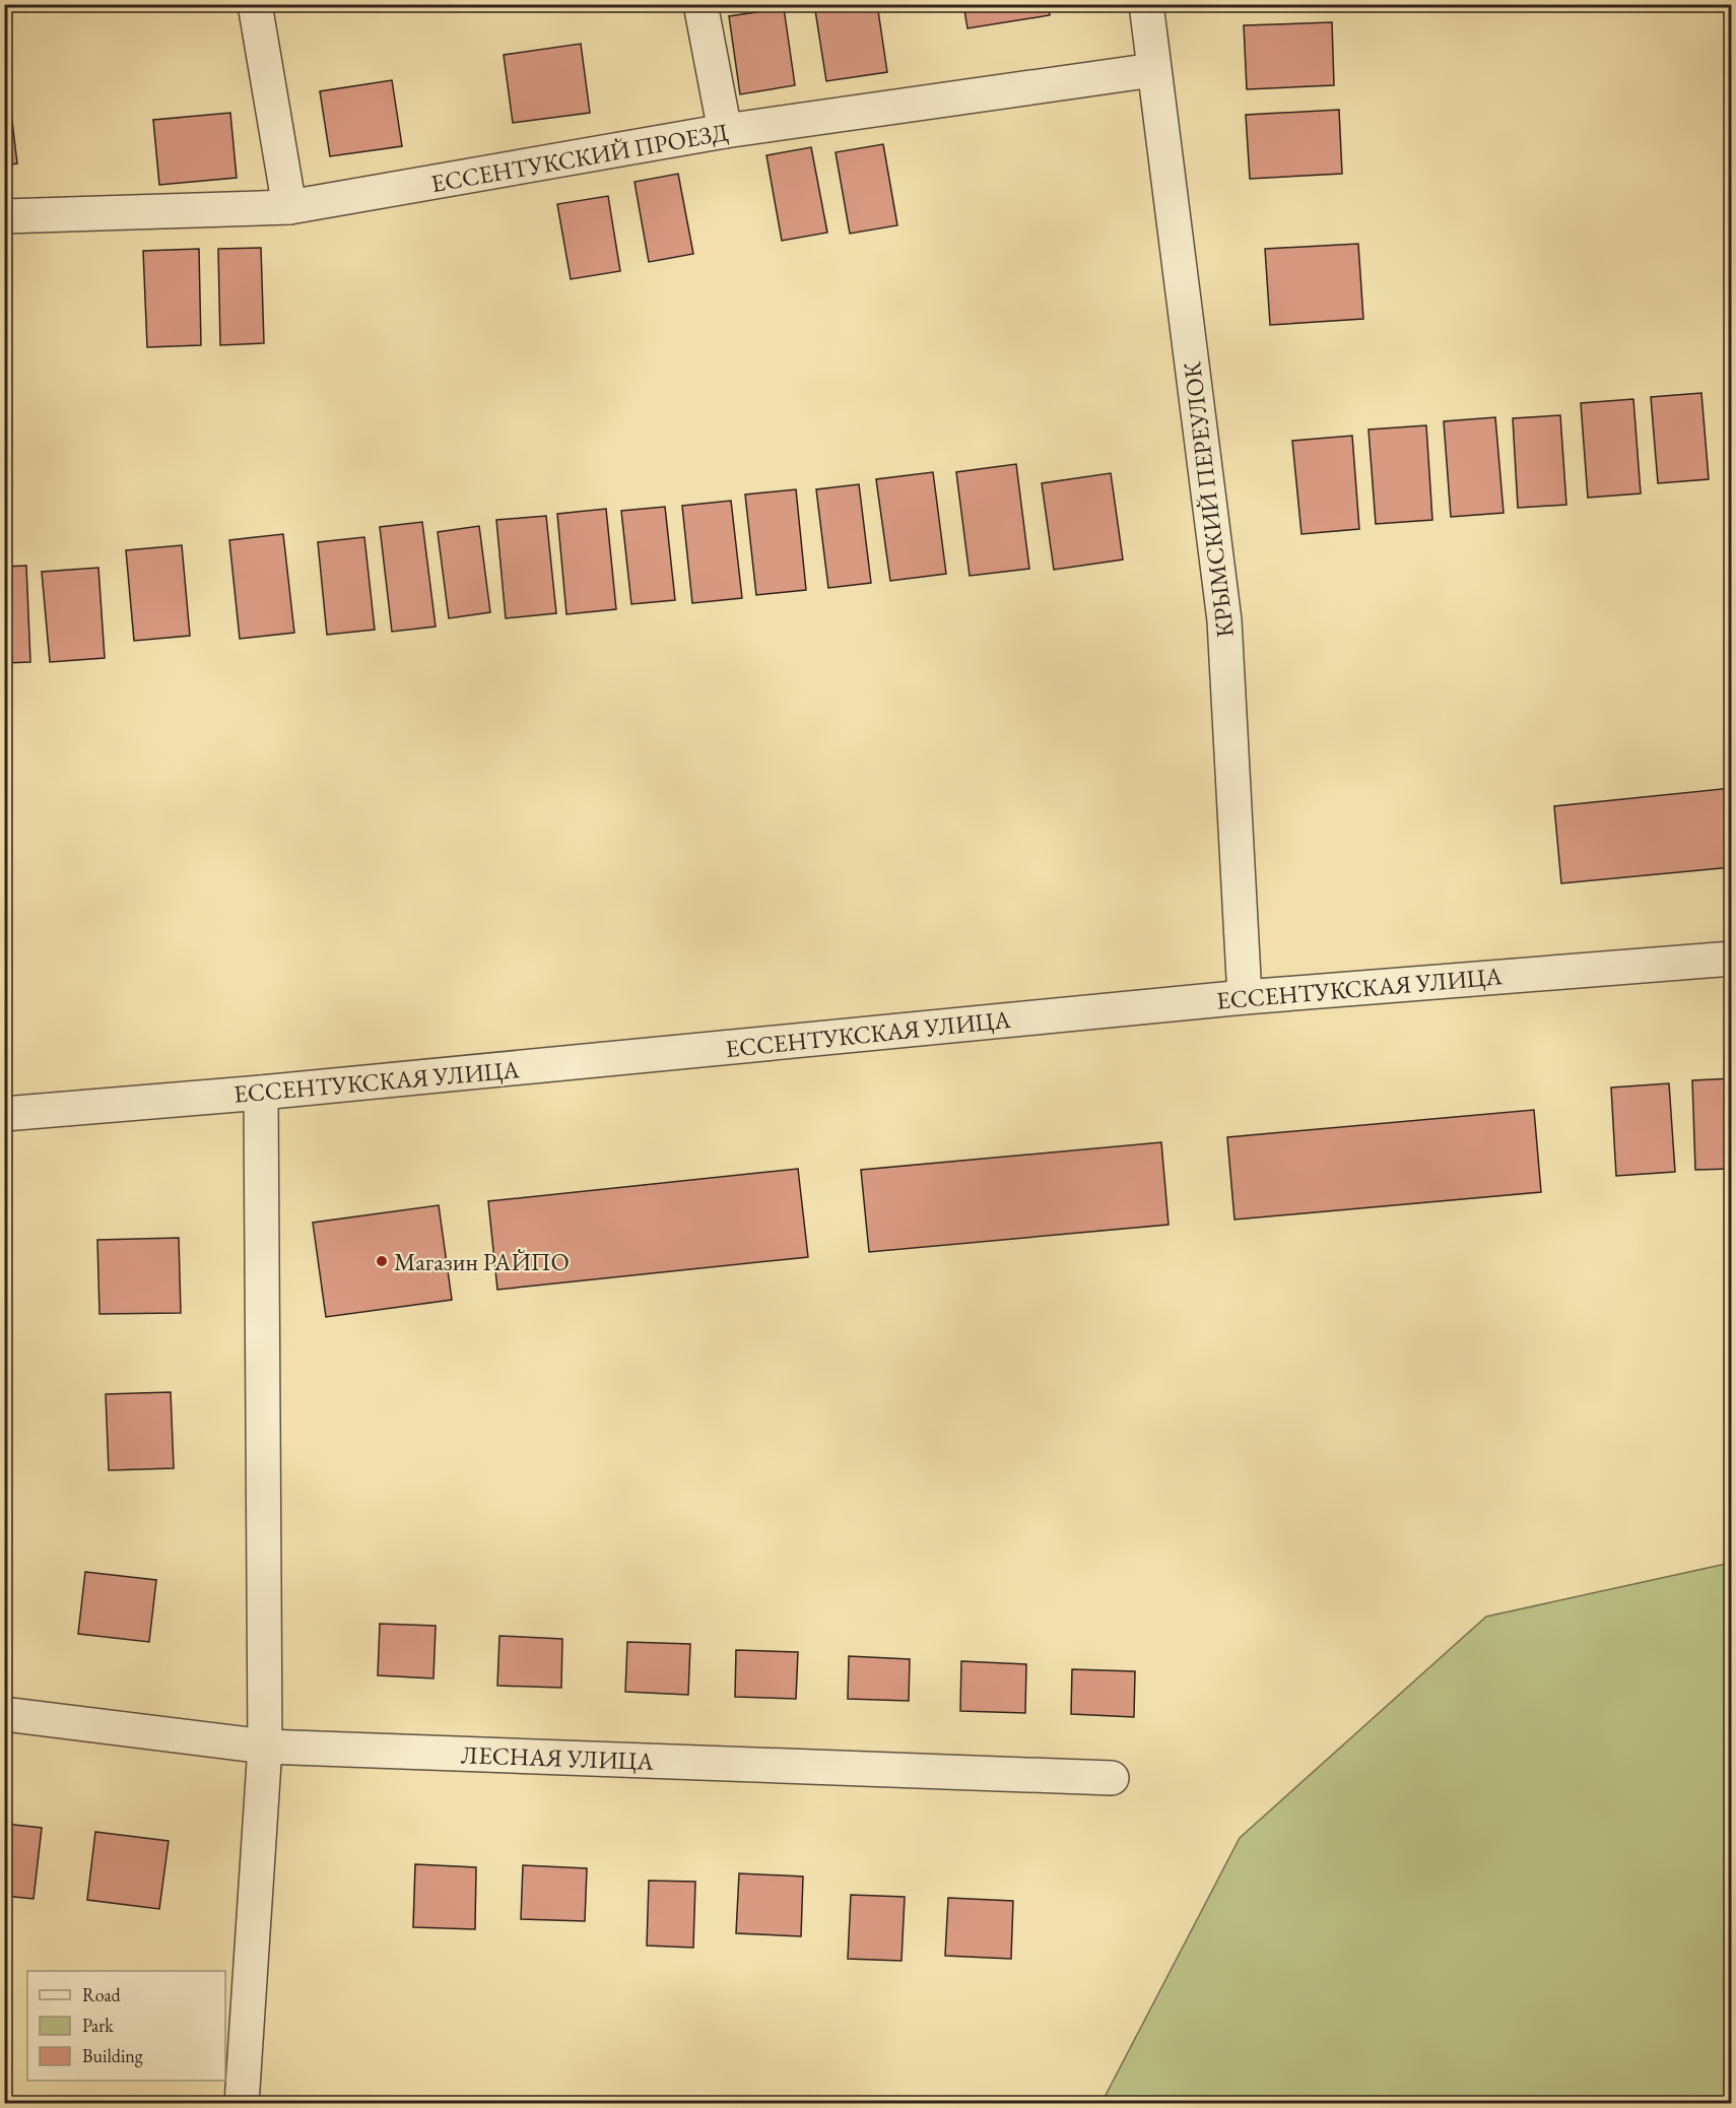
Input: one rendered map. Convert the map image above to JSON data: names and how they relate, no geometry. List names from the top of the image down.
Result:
{
  "streets": {
    "street": [
      "ЕССЕНТУКСКИЙ ПРОЕЗД",
      "КРЫМСКИЙ ПЕРЕУЛОК",
      "ЕССЕНТУКСКАЯ УЛИЦА",
      "ЛЕСНАЯ УЛИЦА"
    ]
  },
  "crossings": [
    ["ЕССЕНТУКСКИЙ ПРОЕЗД", "КРЫМСКИЙ ПЕРЕУЛОК"],
    ["КРЫМСКИЙ ПЕРЕУЛОК", "ЕССЕНТУКСКАЯ УЛИЦА"]
  ],
  "places": ["Магазин РАЙПО"],
  "legend": ["Road", "Park", "Building"]
}
